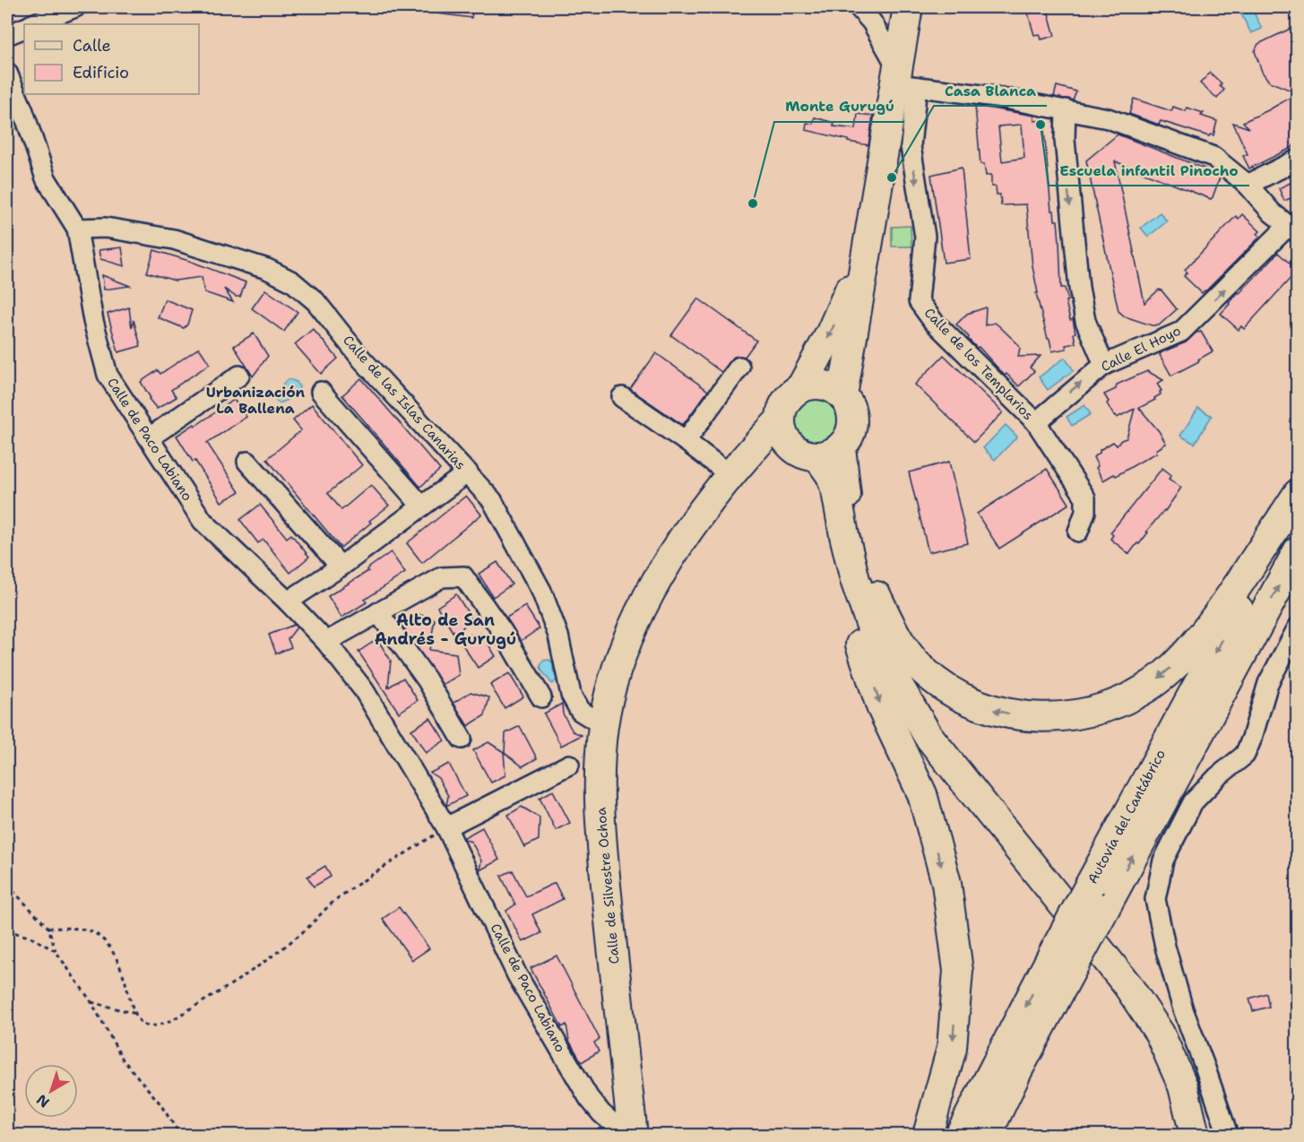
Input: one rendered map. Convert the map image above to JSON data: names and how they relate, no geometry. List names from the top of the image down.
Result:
{
  "streets": {
    "highway": ["Autovía del Cantábrico", "Calle de Silvestre Ochoa"],
    "street": [
      "Calle El Hoyo",
      "Calle de los Templarios",
      "Calle de las Islas Canarias",
      "Calle de Paco Labiano"
    ]
  },
  "crossings": [
    ["Calle El Hoyo", "Calle de los Templarios"],
    ["Calle de las Islas Canarias", "Calle de Paco Labiano"],
    ["Calle de las Islas Canarias", "Calle de Silvestre Ochoa"]
  ],
  "one_way": ["Calle El Hoyo"],
  "districts": ["Urbanización La Ballena", "Alto de San Andrés - Gurugú"],
  "places": ["Escuela infantil Pinocho", "Casa Blanca", "Monte Gurugú"],
  "legend": ["Calle", "Edificio"],
  "north": "bottom left"
}
